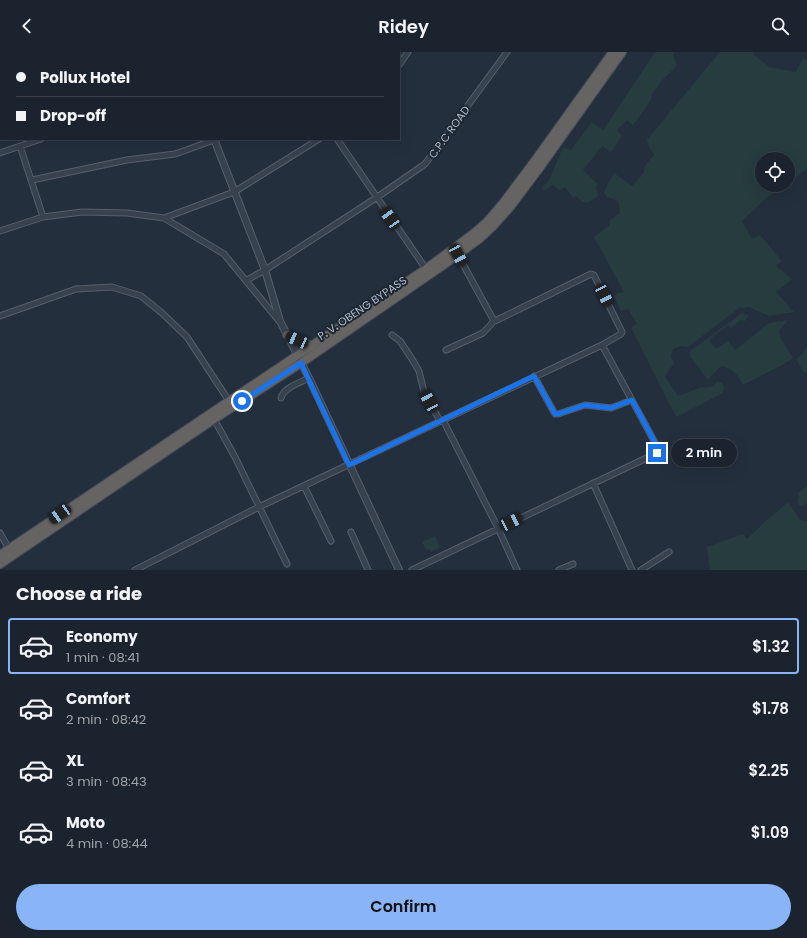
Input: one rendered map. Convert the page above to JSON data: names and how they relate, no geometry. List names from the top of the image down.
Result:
{
  "streets": {
    "highway": ["P. V. OBENG BYPASS"],
    "street": ["C.P.C ROAD"]
  },
  "page": {
    "header": "Ridey",
    "banner": ["Pollux Hotel", "Drop-off"],
    "bubble": "2 min",
    "heading": "Choose a ride",
    "list": [
      {
        "name": "Economy",
        "note": "1 min · 08:41",
        "value": "$1.32"
      },
      {
        "name": "Comfort",
        "note": "2 min · 08:42",
        "value": "$1.78"
      },
      {
        "name": "XL",
        "note": "3 min · 08:43",
        "value": "$2.25"
      },
      {
        "name": "Moto",
        "note": "4 min · 08:44",
        "value": "$1.09"
      }
    ],
    "buttons": "Confirm"
  }
}
